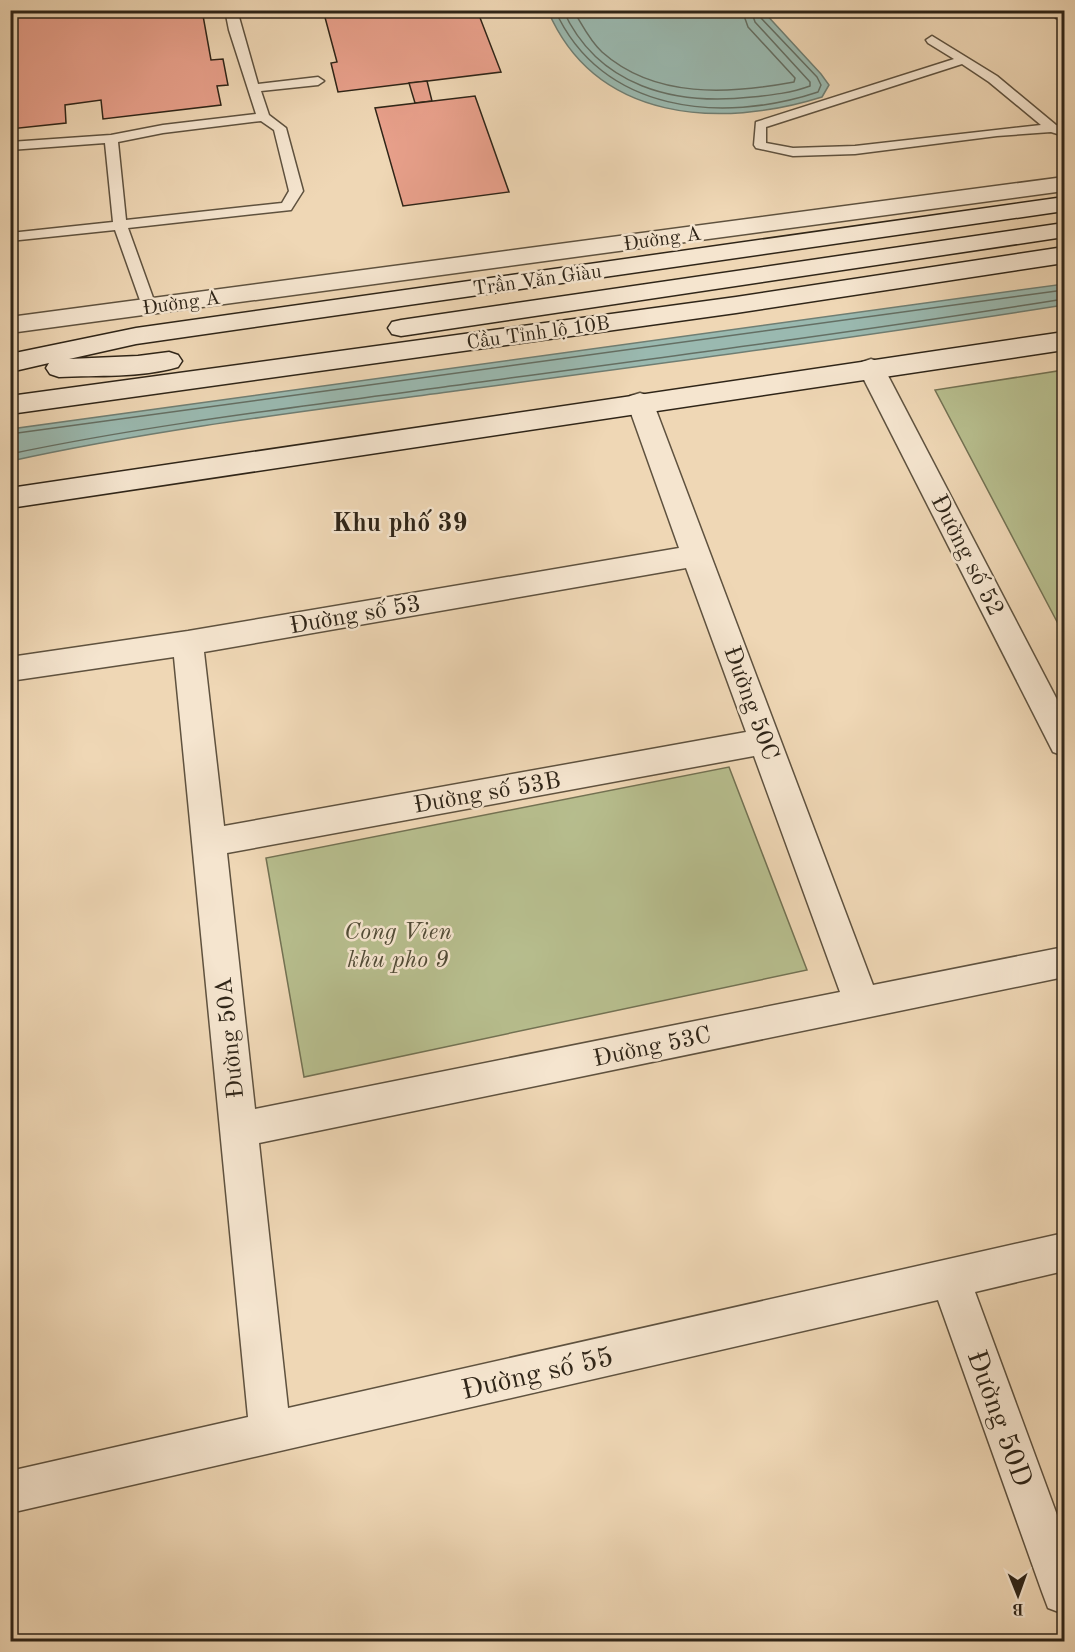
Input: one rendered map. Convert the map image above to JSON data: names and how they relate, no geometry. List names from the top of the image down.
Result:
{
  "streets": {
    "street": [
      "Đường A",
      "Trần Văn Giàu",
      "Cầu Tỉnh lộ 10B",
      "Đường số 52",
      "Đường số 53",
      "Đường 50C",
      "Đường số 53B",
      "Đường 50A",
      "Đường 53C",
      "Đường số 55",
      "Đường 50D"
    ]
  },
  "crossings": [
    ["Đường số 53", "Đường 50C"],
    ["Đường số 53", "Đường 50A"],
    ["Đường 50C", "Đường số 53B"],
    ["Đường 50C", "Đường 53C"],
    ["Đường số 53B", "Đường 50A"],
    ["Đường 50A", "Đường 53C"],
    ["Đường 50A", "Đường số 55"],
    ["Đường số 55", "Đường 50D"]
  ],
  "districts": ["Khu phố 39"],
  "parks": ["Cong Vien khu pho 9"],
  "north": "bottom"
}
